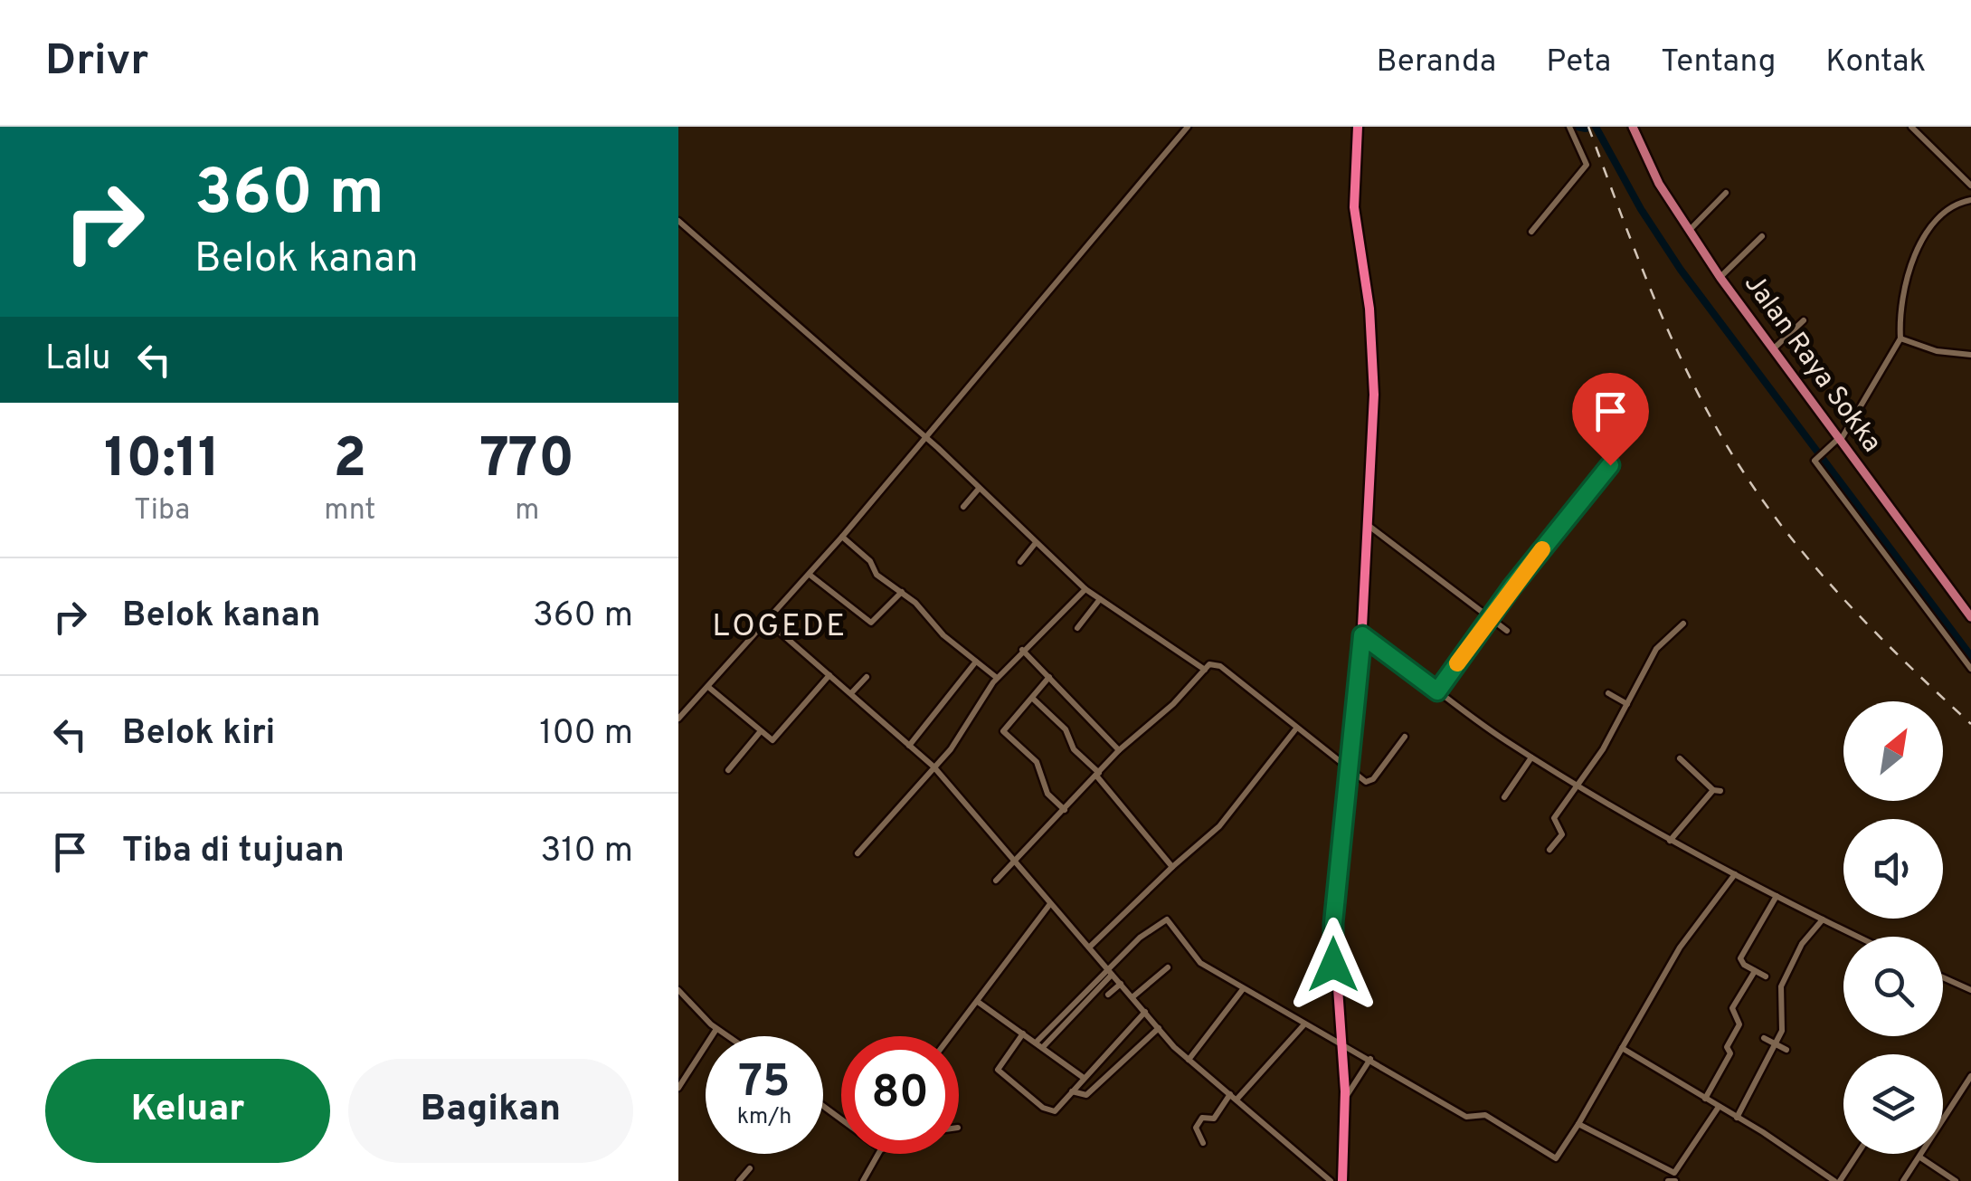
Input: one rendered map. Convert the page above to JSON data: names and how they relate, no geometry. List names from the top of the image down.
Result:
{
  "streets": {
    "main road": ["Jalan Raya Sokka"]
  },
  "districts": ["LOGEDE"],
  "north": "top right",
  "page": {
    "header": "Drivr",
    "nav": [
      "Beranda",
      "Peta",
      "Tentang",
      "Kontak"
    ],
    "turn": ["360 m", "Belok kanan"],
    "then": "Lalu",
    "eta": [
      "10:11",
      "Tiba",
      "2",
      "mnt",
      "770",
      "m"
    ],
    "list": [
      {
        "name": "Belok kanan",
        "value": "360 m"
      },
      {
        "name": "Belok kiri",
        "value": "100 m"
      },
      {
        "name": "Tiba di tujuan",
        "value": "310 m"
      }
    ],
    "speed": "75 km/h",
    "limit": "80",
    "buttons": ["Keluar", "Bagikan"]
  }
}
